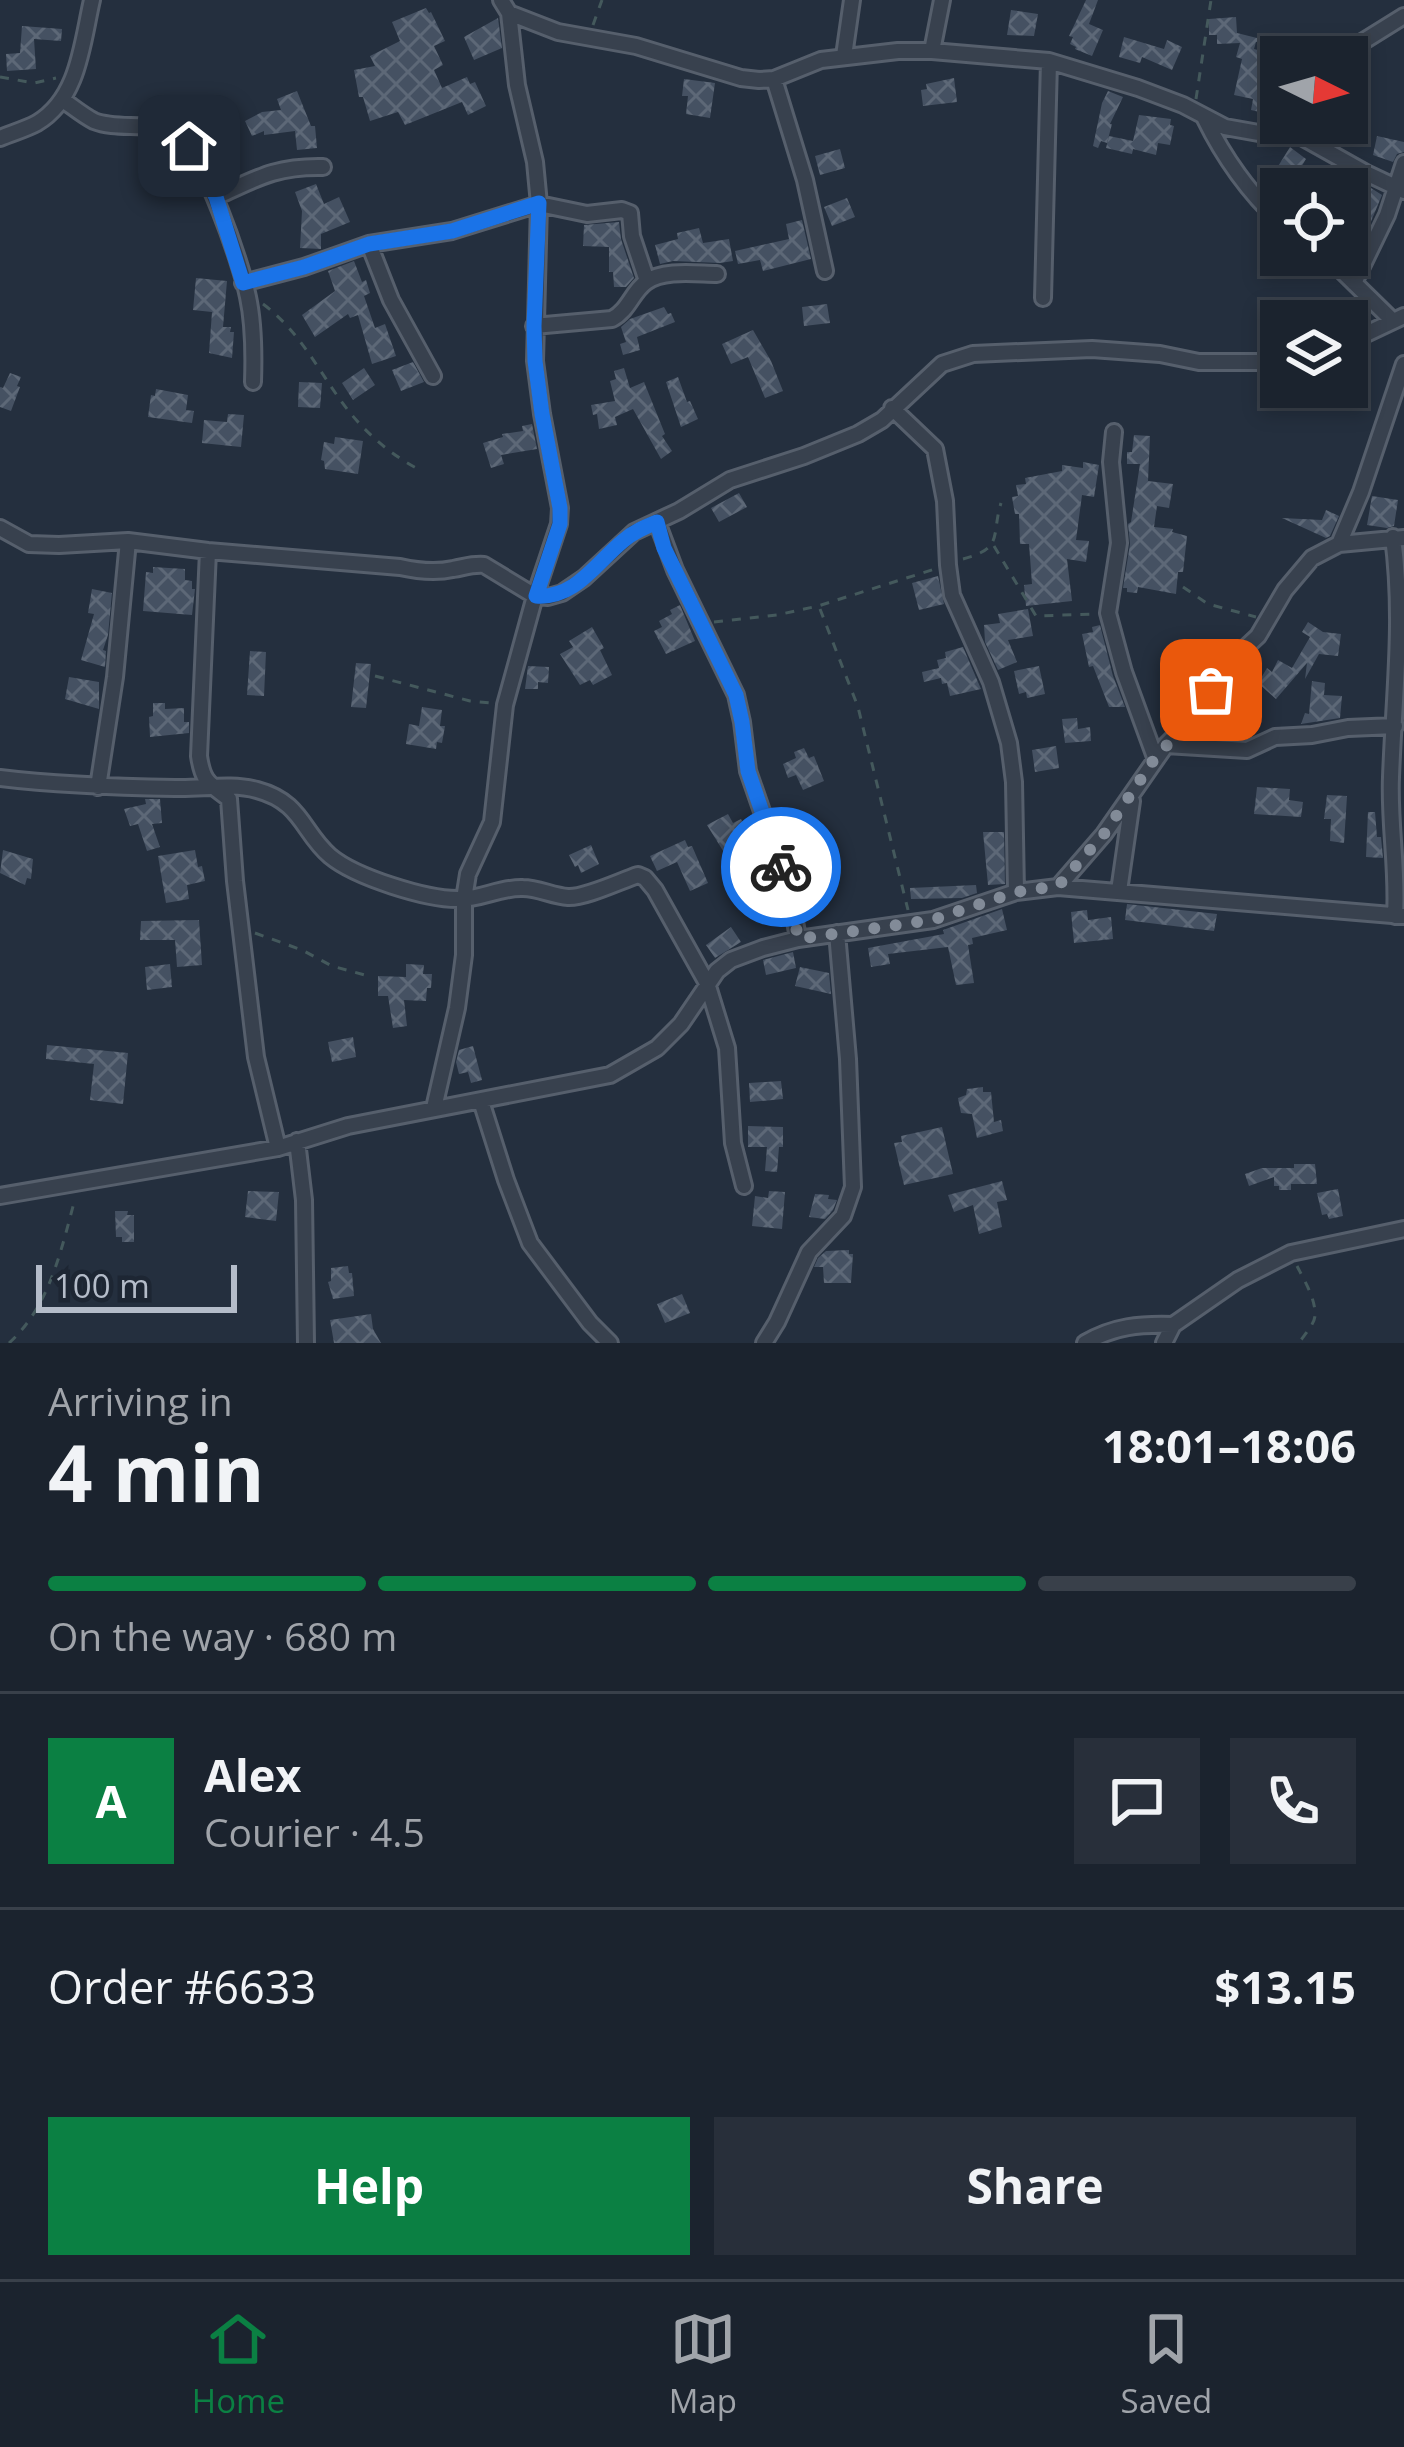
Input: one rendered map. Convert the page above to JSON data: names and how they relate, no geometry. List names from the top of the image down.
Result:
{
  "scale_bar": "100 m",
  "north": "right",
  "page": {
    "scale": "100 m",
    "heading": ["4 min", "Arriving in", "18:01–18:06"],
    "panel": [
      "Alex",
      "Courier · 4.5",
      "Order #6633",
      "$13.15"
    ],
    "bar": "On the way · 680 m",
    "round": "A",
    "buttons": ["Help", "Share"],
    "tabs": ["Home", "Map", "Saved"]
  }
}
